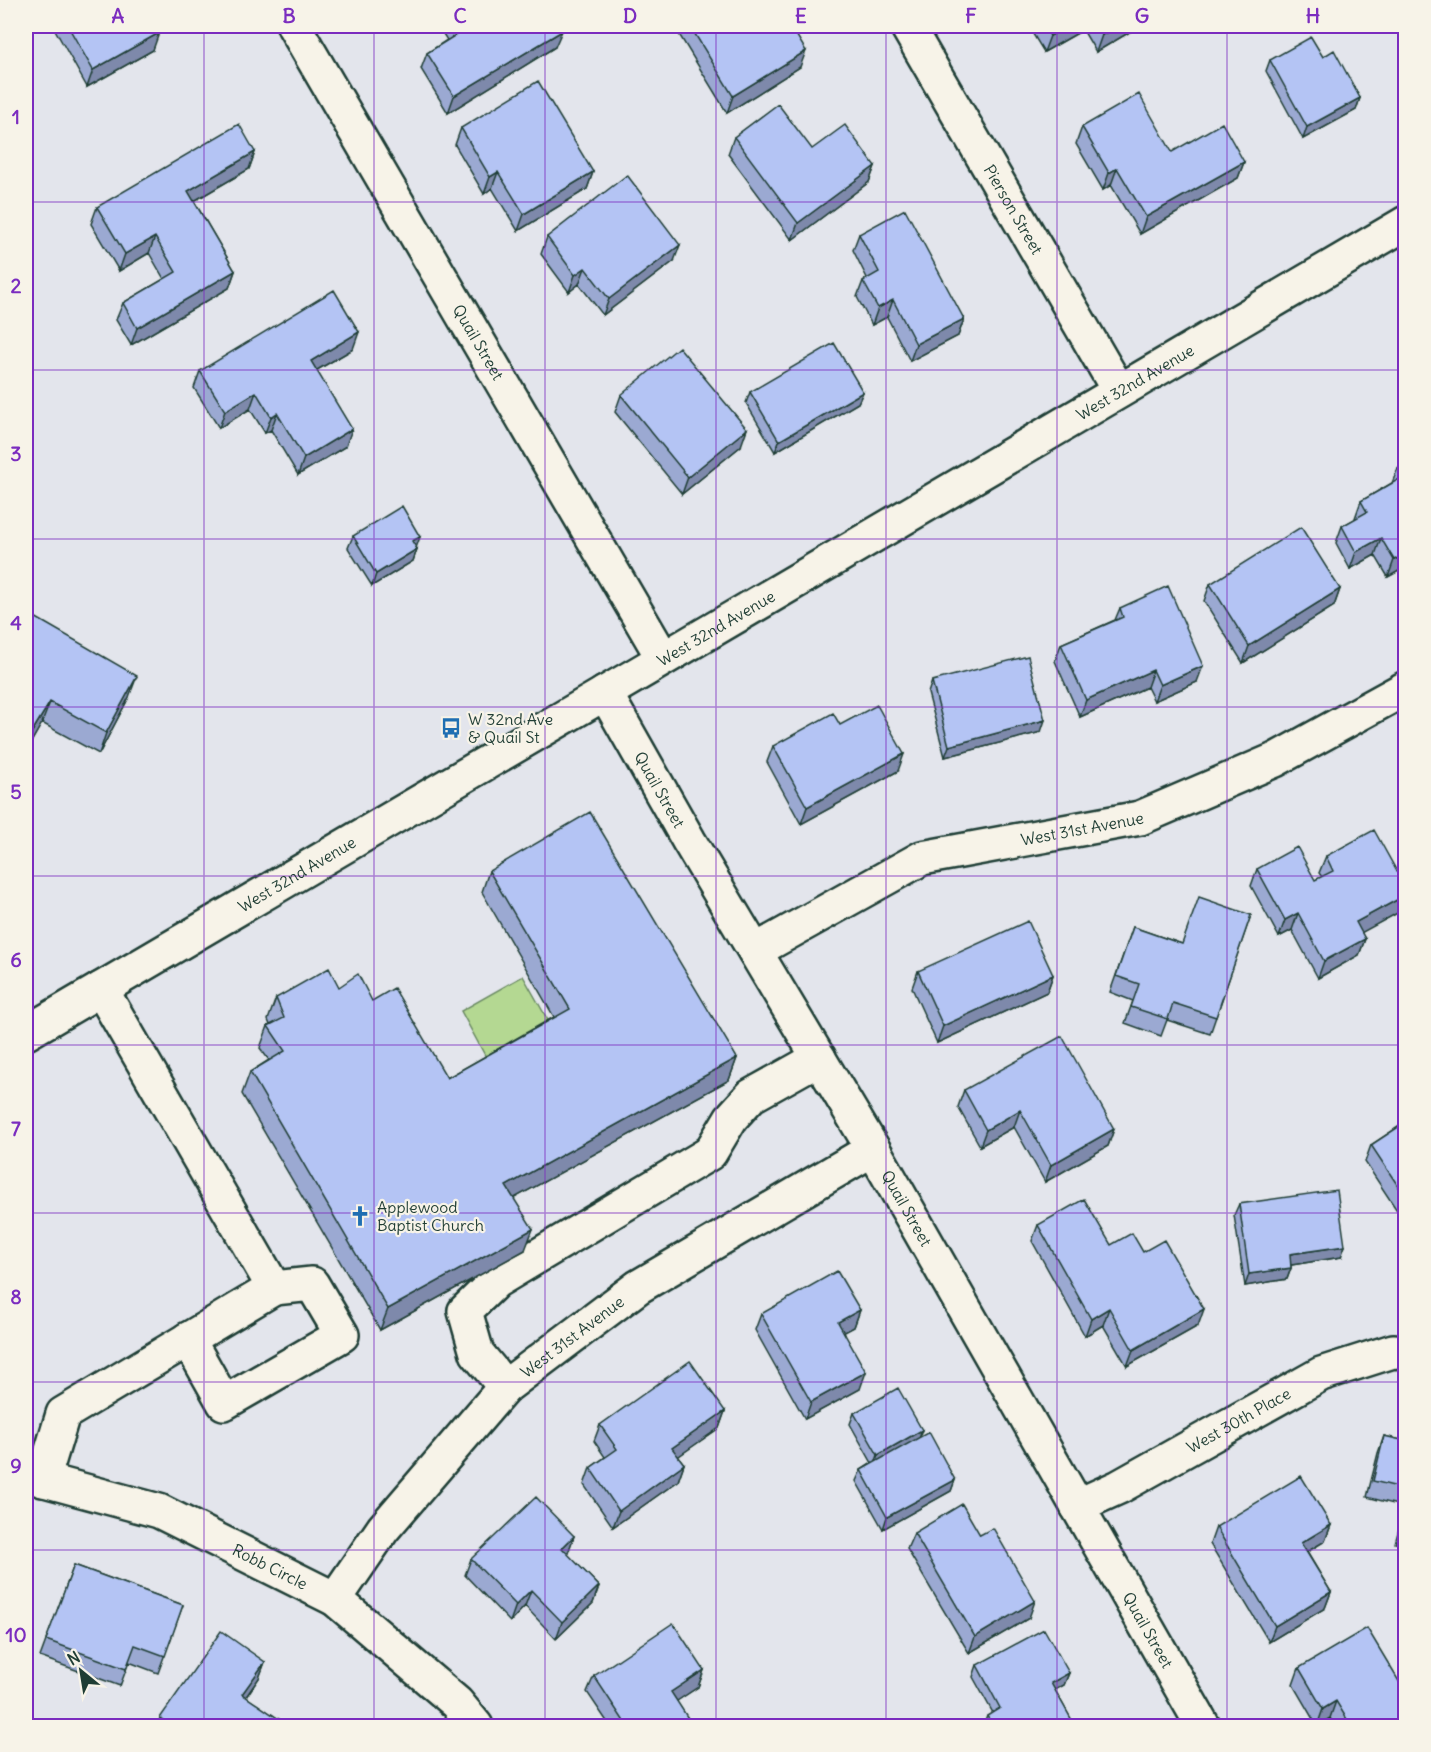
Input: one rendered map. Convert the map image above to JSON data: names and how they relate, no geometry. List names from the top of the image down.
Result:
{
  "streets": {
    "street": [
      "Pierson Street",
      "Quail Street",
      "West 32nd Avenue",
      "West 31st Avenue",
      "West 30th Place",
      "Robb Circle"
    ]
  },
  "crossings": [
    ["Pierson Street", "West 32nd Avenue"],
    ["Quail Street", "West 32nd Avenue"],
    ["Quail Street", "West 31st Avenue"],
    ["Quail Street", "West 30th Place"],
    ["West 31st Avenue", "Robb Circle"]
  ],
  "places": {
    "bus stop": ["W 32nd Ave & Quail St"],
    "church": ["Applewood Baptist Church"]
  },
  "north": "top left",
  "grid": {
    "columns": [
      "A",
      "B",
      "C",
      "D",
      "E",
      "F",
      "G",
      "H"
    ],
    "rows": [
      "1",
      "2",
      "3",
      "4",
      "5",
      "6",
      "7",
      "8",
      "9",
      "10"
    ]
  }
}
